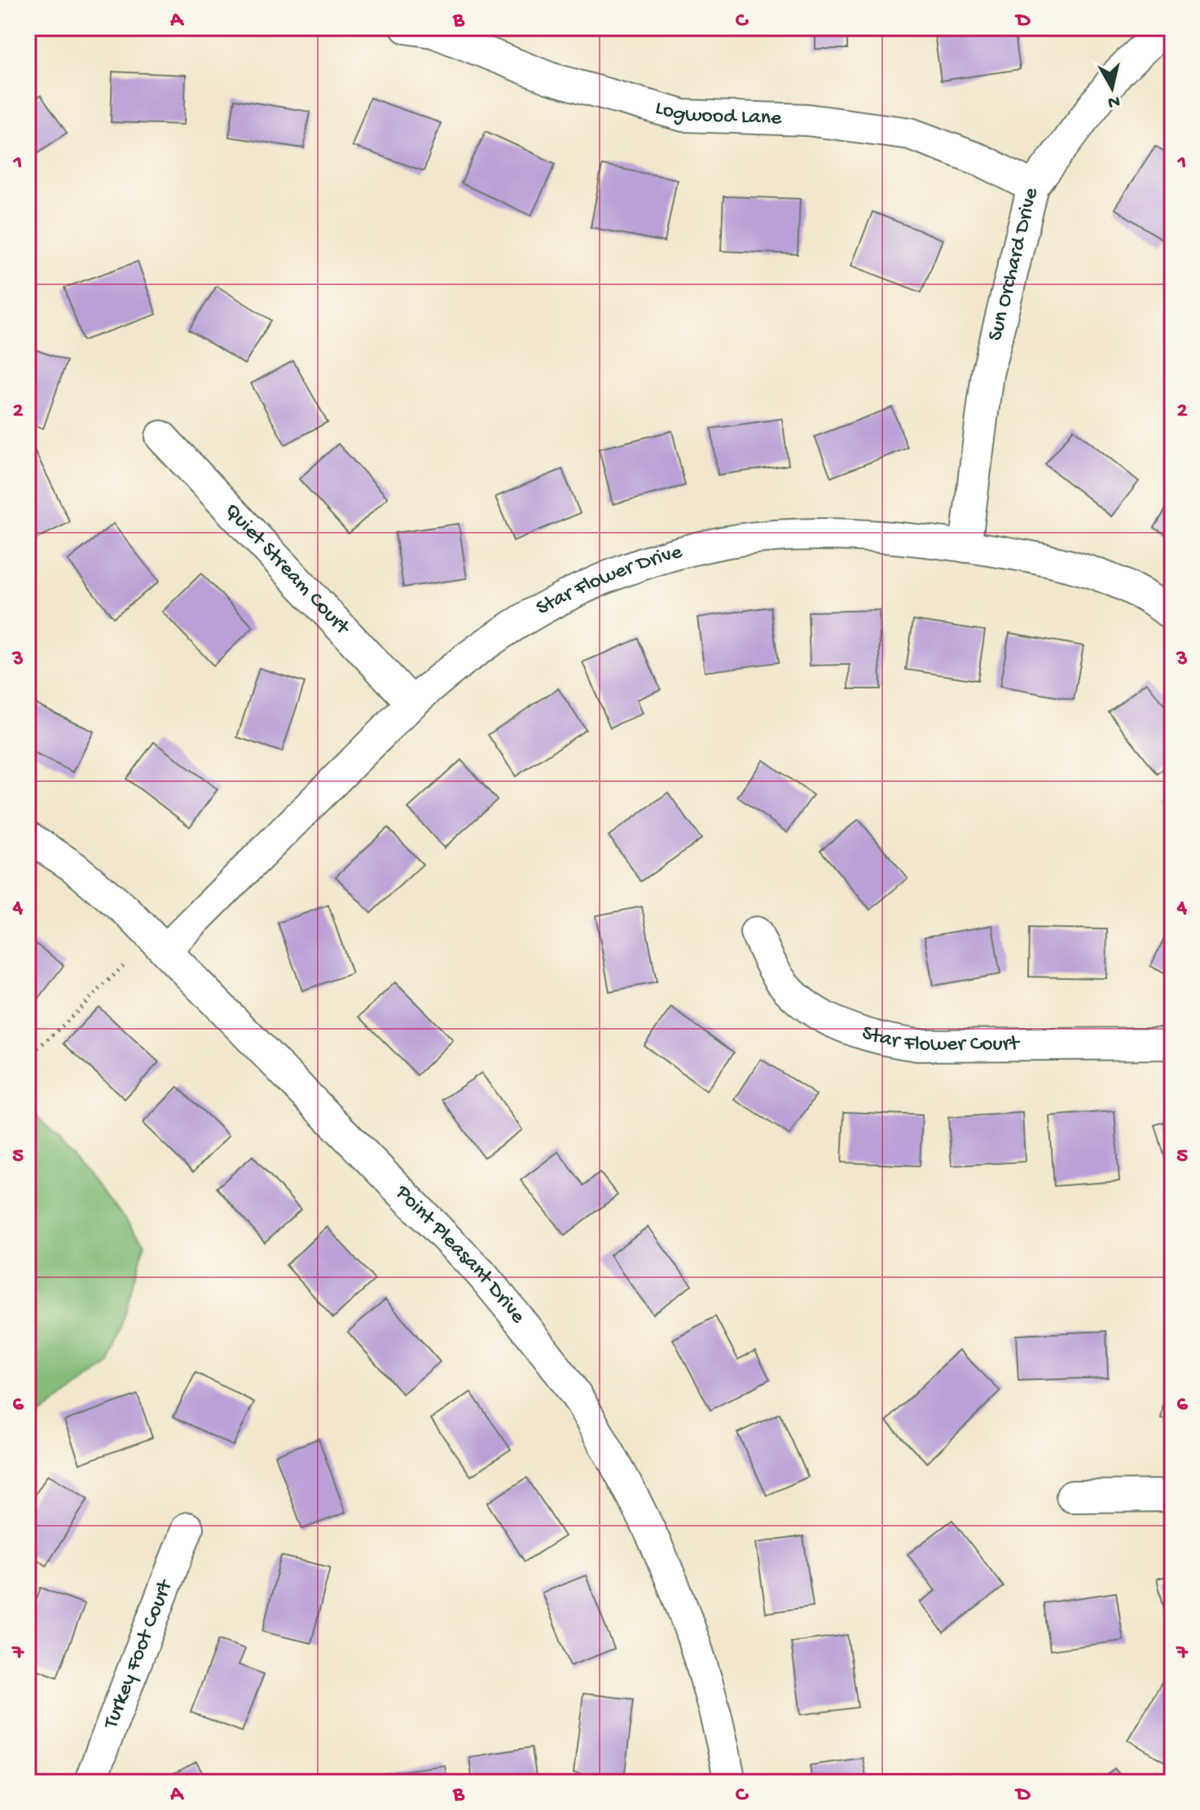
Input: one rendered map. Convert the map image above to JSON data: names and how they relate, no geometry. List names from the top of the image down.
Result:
{
  "streets": {
    "street": [
      "Logwood Lane",
      "Sun Orchard Drive",
      "Quiet Stream Court",
      "Star Flower Drive",
      "Star Flower Court",
      "Point Pleasant Drive",
      "Turkey Foot Court"
    ]
  },
  "crossings": [
    ["Logwood Lane", "Sun Orchard Drive"],
    ["Sun Orchard Drive", "Star Flower Drive"],
    ["Quiet Stream Court", "Star Flower Drive"],
    ["Star Flower Drive", "Point Pleasant Drive"]
  ],
  "north": "bottom",
  "grid": {
    "columns": [
      "A",
      "B",
      "C",
      "D"
    ],
    "rows": [
      "1",
      "2",
      "3",
      "4",
      "5",
      "6",
      "7"
    ]
  }
}
